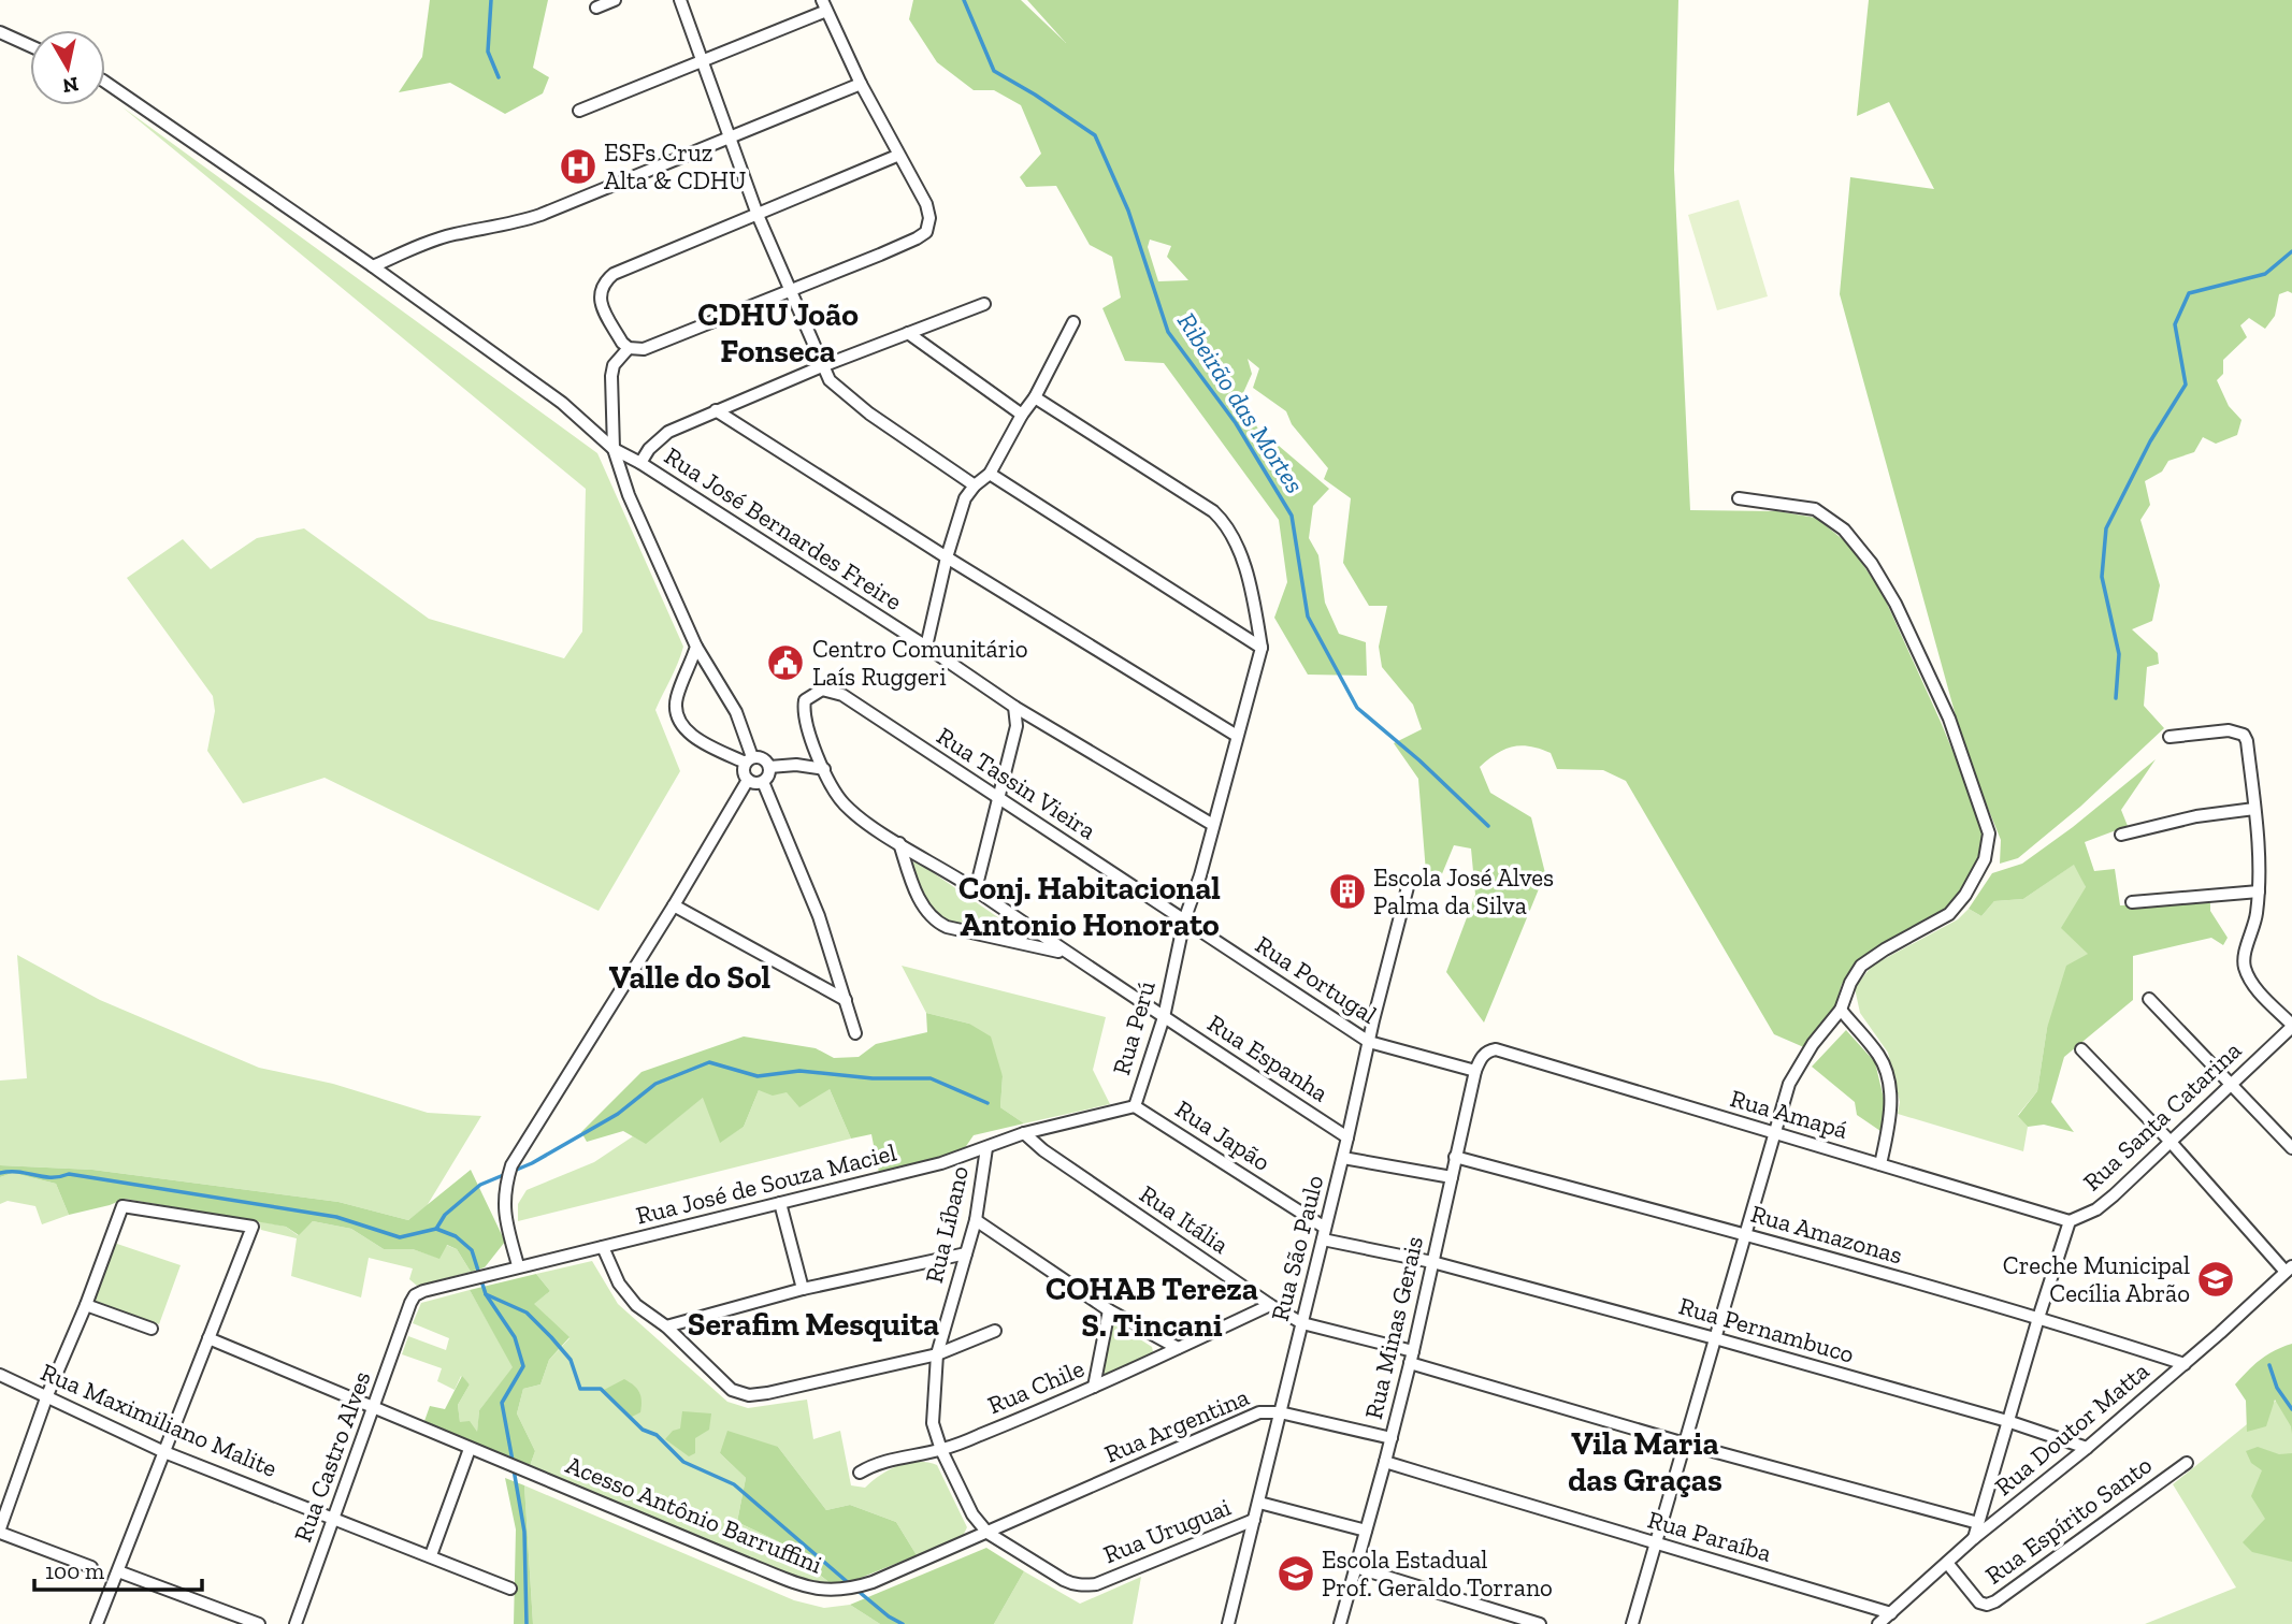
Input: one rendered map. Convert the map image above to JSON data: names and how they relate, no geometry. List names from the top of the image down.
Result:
{
  "streets": {
    "street": [
      "Rua José Bernardes Freire",
      "Rua Tassin Vieira",
      "Rua Portugal",
      "Rua Perú",
      "Rua Espanha",
      "Rua Amapá",
      "Rua Santa Catarina",
      "Rua Japão",
      "Rua José de Souza Maciel",
      "Rua Itália",
      "Rua Líbano",
      "Rua Amazonas",
      "Rua São Paulo",
      "Rua Minas Gerais",
      "Rua Pernambuco",
      "Rua Chile",
      "Rua Maximiliano Malite",
      "Rua Argentina",
      "Rua Doutor Matta",
      "Rua Castro Alves",
      "Acesso Antônio Barruffini",
      "Rua Espírito Santo",
      "Rua Uruguai",
      "Rua Paraíba"
    ]
  },
  "crossings": [
    ["Rua José Bernardes Freire", "Rua Perú"],
    ["Rua Tassin Vieira", "Rua Portugal"],
    ["Rua Tassin Vieira", "Rua Perú"],
    ["Rua Tassin Vieira", "Rua Espanha"],
    ["Rua Portugal", "Rua Perú"],
    ["Rua Portugal", "Rua Amapá"],
    ["Rua Portugal", "Rua São Paulo"],
    ["Rua Portugal", "Rua Minas Gerais"],
    ["Rua Perú", "Rua Espanha"],
    ["Rua Perú", "Rua Japão"],
    ["Rua Perú", "Rua José de Souza Maciel"],
    ["Rua Espanha", "Rua São Paulo"],
    ["Rua Amapá", "Rua Santa Catarina"],
    ["Rua Amapá", "Rua Minas Gerais"],
    ["Rua Japão", "Rua José de Souza Maciel"],
    ["Rua Japão", "Rua São Paulo"],
    ["Rua Japão", "Rua Minas Gerais"],
    ["Rua Japão", "Rua Pernambuco"],
    ["Rua José de Souza Maciel", "Rua Itália"],
    ["Rua José de Souza Maciel", "Rua Líbano"],
    ["Rua José de Souza Maciel", "Rua Castro Alves"],
    ["Rua Itália", "Rua São Paulo"],
    ["Rua Itália", "Rua Minas Gerais"],
    ["Rua Itália", "Rua Chile"],
    ["Rua Líbano", "Rua Chile"],
    ["Rua Líbano", "Rua Argentina"],
    ["Rua Líbano", "Acesso Antônio Barruffini"],
    ["Rua Líbano", "Rua Uruguai"],
    ["Rua Amazonas", "Rua Minas Gerais"],
    ["Rua Amazonas", "Rua Doutor Matta"],
    ["Rua São Paulo", "Rua Argentina"],
    ["Rua São Paulo", "Rua Uruguai"],
    ["Rua Minas Gerais", "Rua Pernambuco"],
    ["Rua Minas Gerais", "Rua Argentina"],
    ["Rua Minas Gerais", "Rua Uruguai"],
    ["Rua Minas Gerais", "Rua Paraíba"],
    ["Rua Pernambuco", "Rua Doutor Matta"],
    ["Rua Maximiliano Malite", "Rua Castro Alves"],
    ["Rua Argentina", "Acesso Antônio Barruffini"],
    ["Rua Argentina", "Rua Uruguai"],
    ["Rua Doutor Matta", "Rua Espírito Santo"],
    ["Rua Doutor Matta", "Rua Paraíba"],
    ["Rua Castro Alves", "Acesso Antônio Barruffini"],
    ["Acesso Antônio Barruffini", "Rua Uruguai"]
  ],
  "districts": [
    "CDHU João Fonseca",
    "Conj. Habitacional Antonio Honorato",
    "Valle do Sol",
    "COHAB Tereza S. Tincani",
    "Serafim Mesquita",
    "Vila Maria das Graças"
  ],
  "water": ["Ribeirão das Mortes"],
  "places": {
    "hospital": ["ESFs Cruz Alta & CDHU"],
    "public building": ["Centro Comunitário Laís Ruggeri"],
    "building": ["Escola José Alves Palma da Silva"],
    "school or university": ["Creche Municipal Cecília Abrão", "Escola Estadual Prof. Geraldo Torrano"]
  },
  "scale_bar": "100 m",
  "north": "bottom"
}
